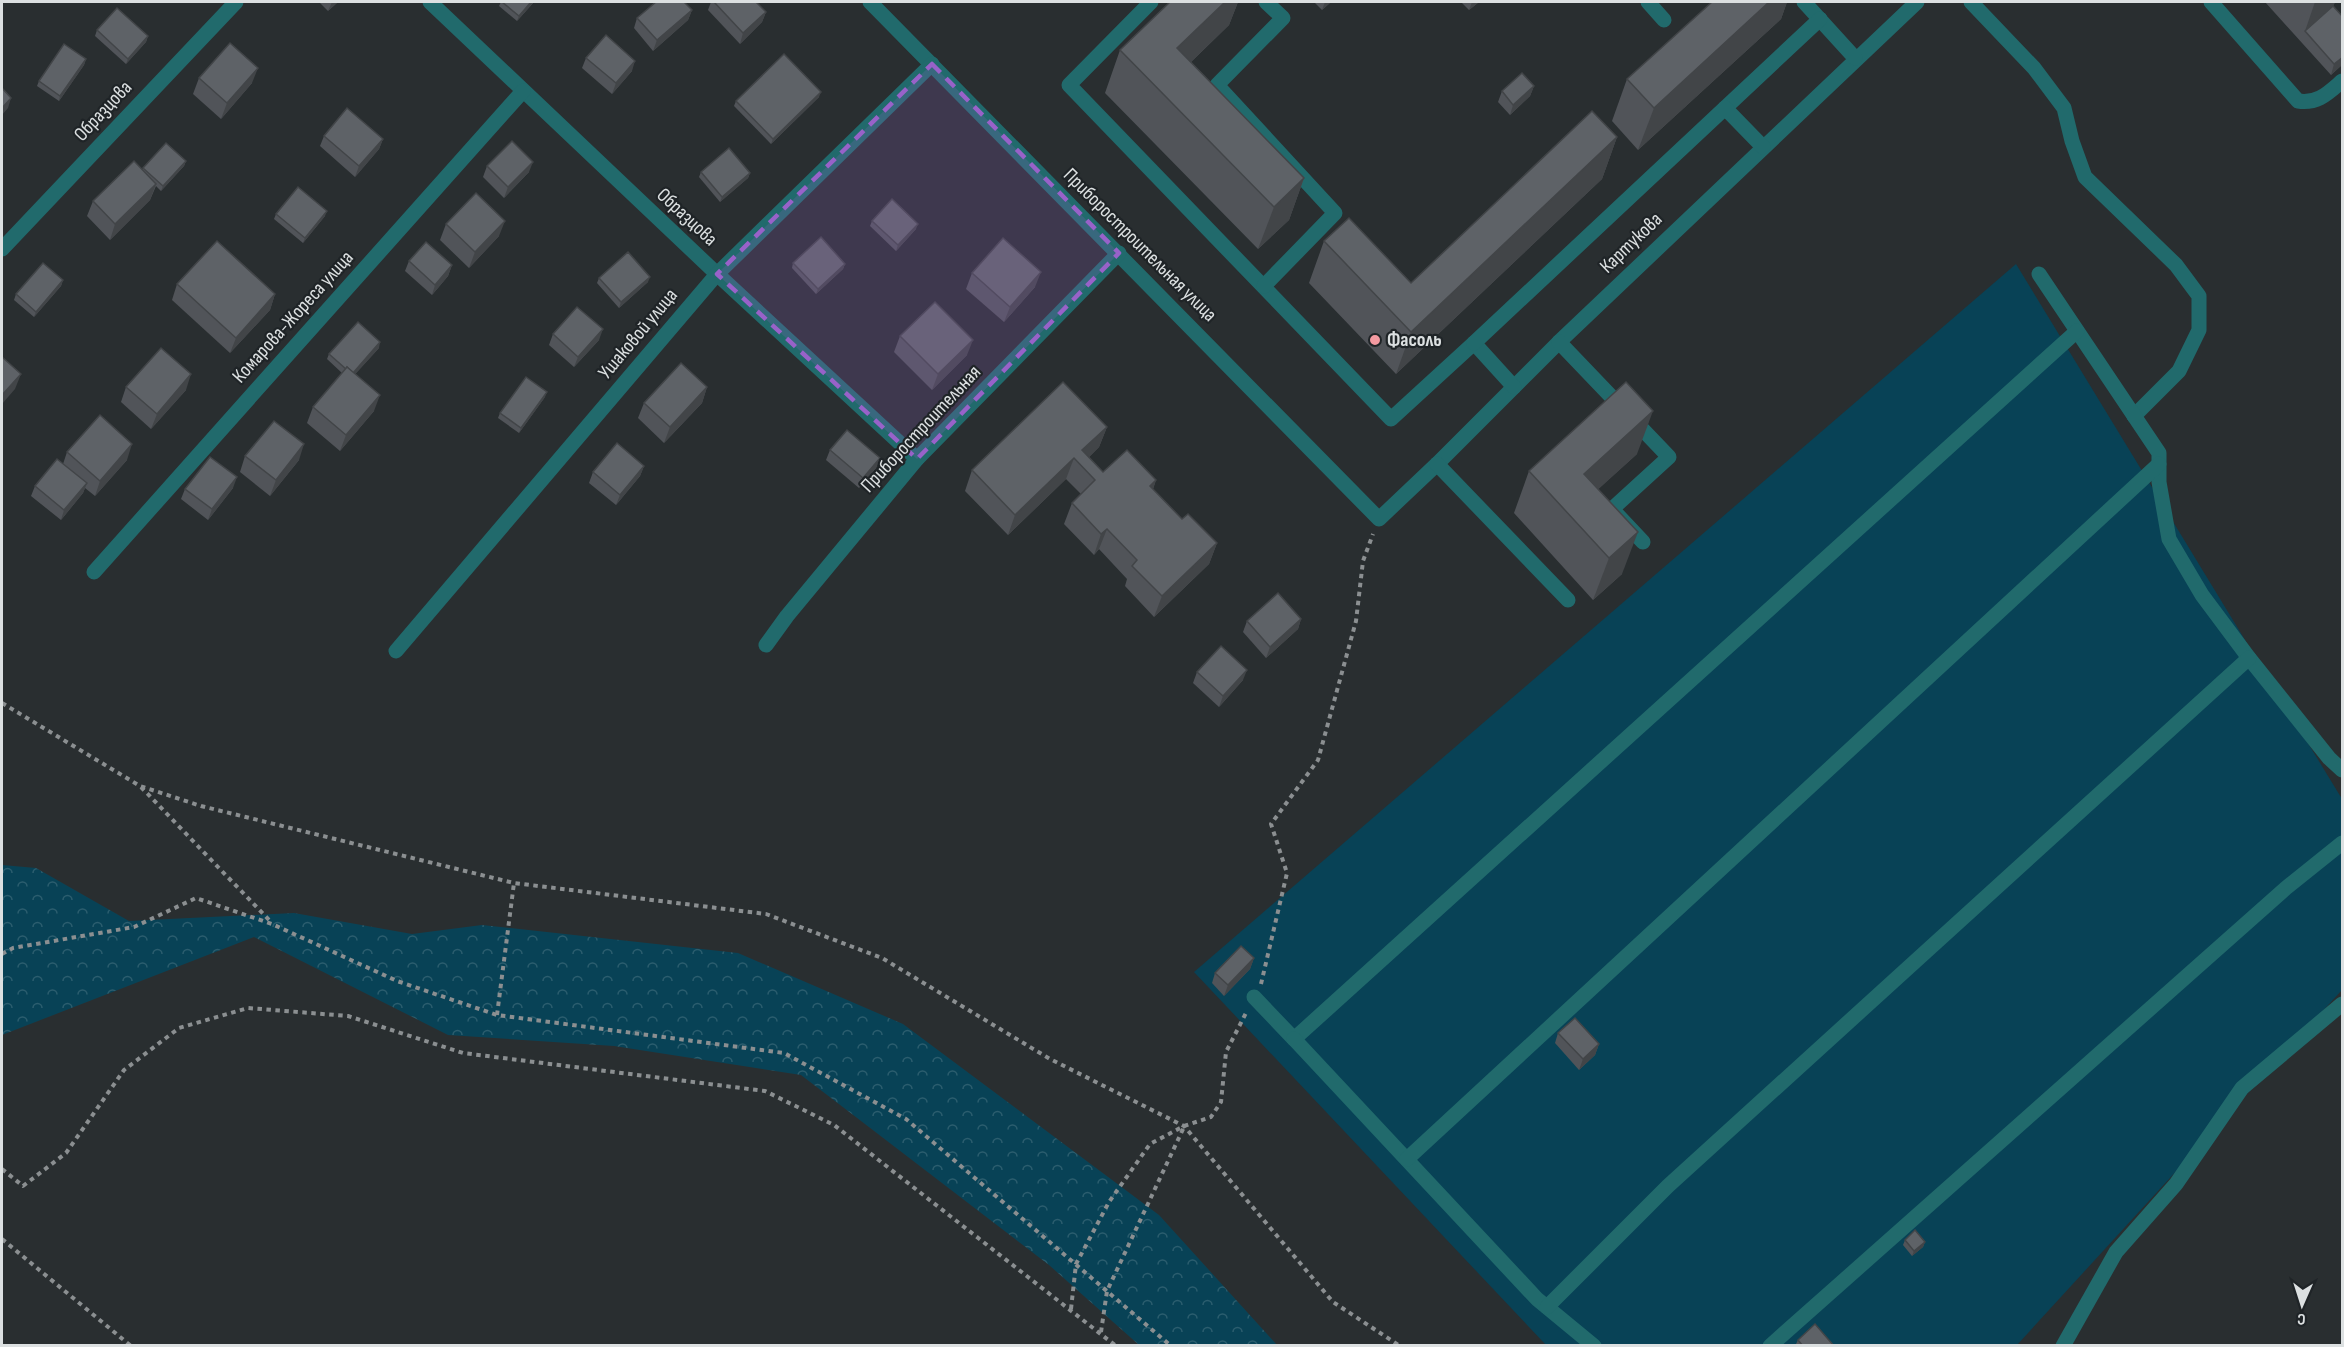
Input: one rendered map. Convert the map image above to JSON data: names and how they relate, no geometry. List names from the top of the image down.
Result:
{
  "streets": {
    "street": [
      "Образцова",
      "Картукова",
      "Приборостроительная улица",
      "Комарова-Жореса улица",
      "Ушаковой улица",
      "Приборостроительная"
    ]
  },
  "crossings": [
    ["Образцова", "Комарова-Жореса улица"],
    ["Образцова", "Ушаковой улица"],
    ["Образцова", "Приборостроительная"],
    ["Картукова", "Приборостроительная улица"],
    ["Приборостроительная улица", "Ушаковой улица"],
    ["Приборостроительная улица", "Приборостроительная"]
  ],
  "places": ["Фасоль"],
  "north": "bottom"
}
